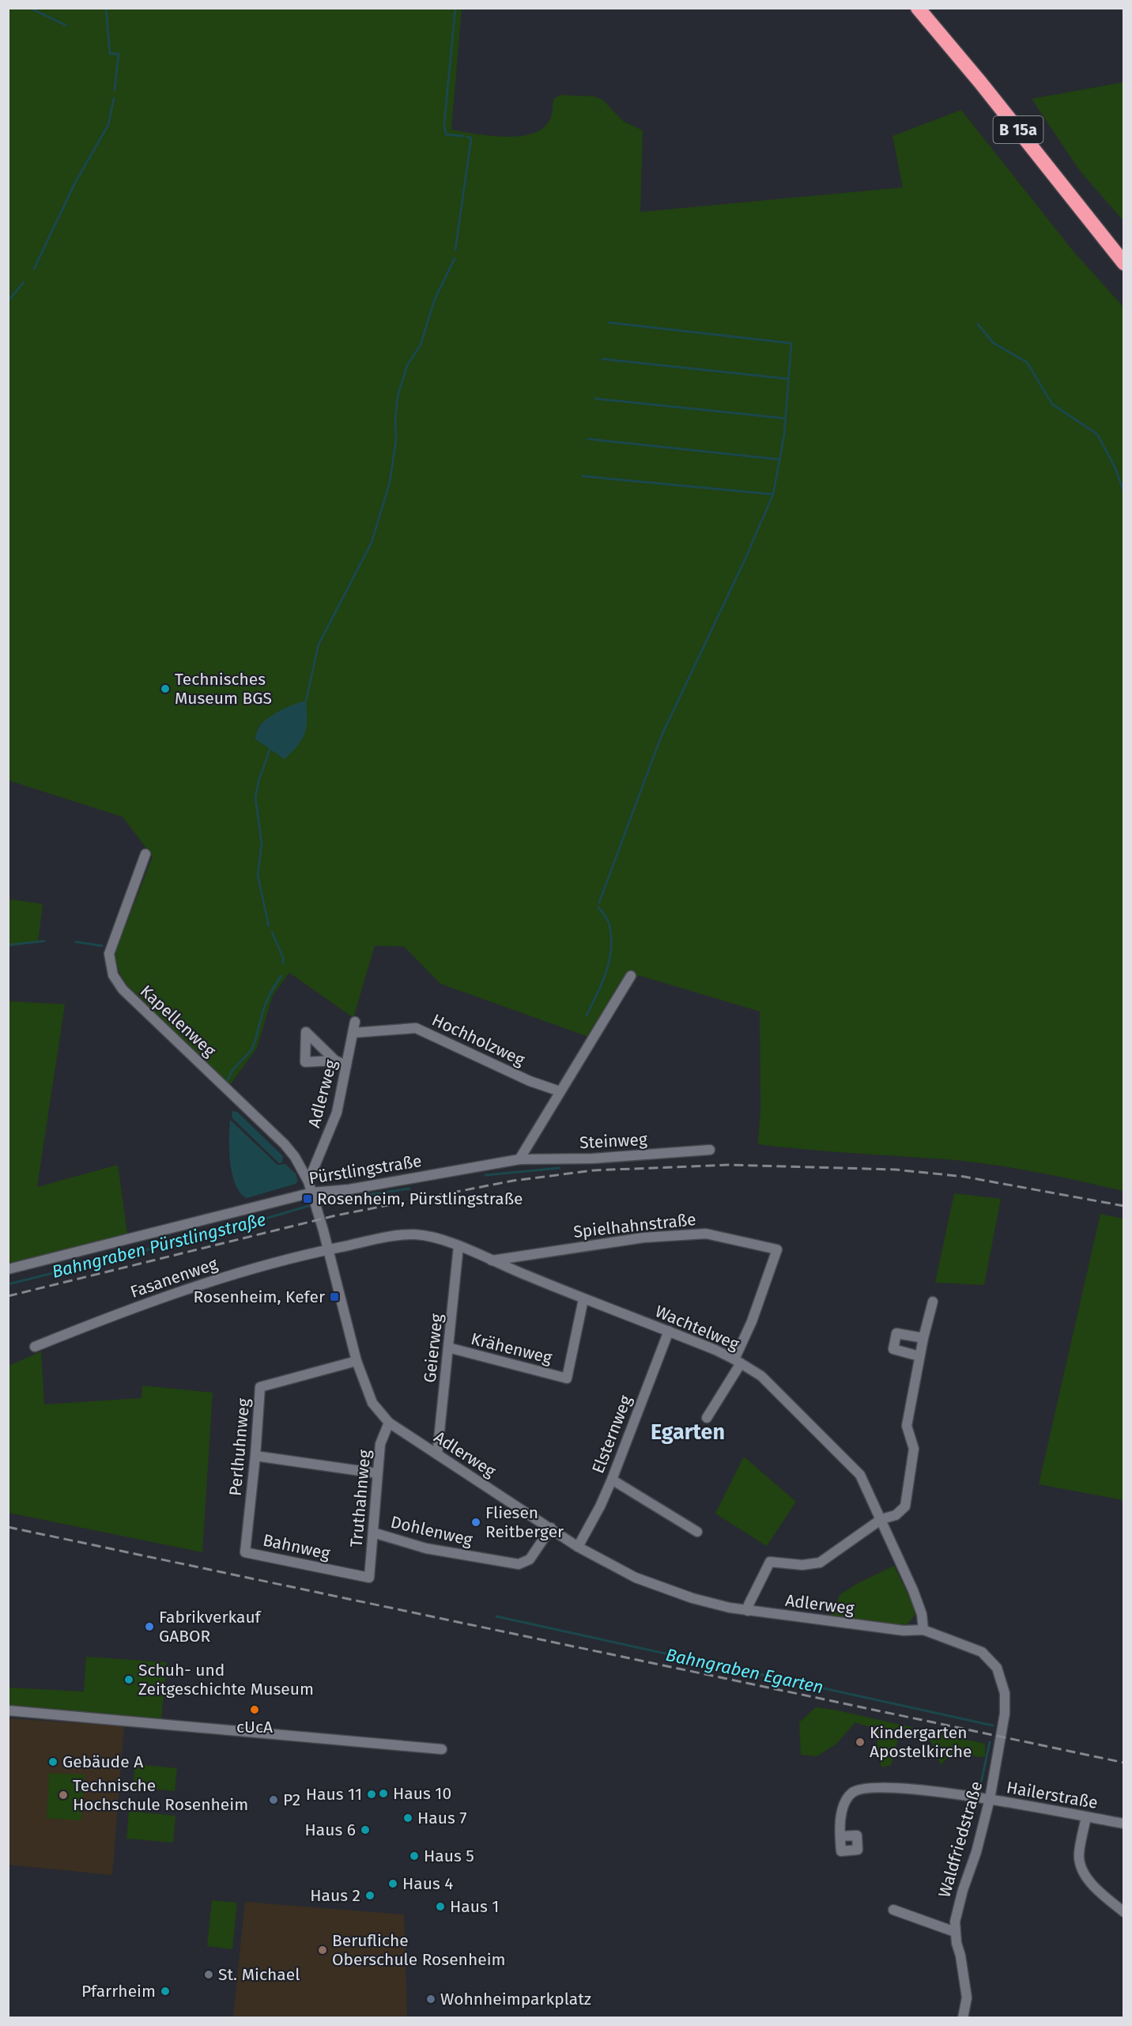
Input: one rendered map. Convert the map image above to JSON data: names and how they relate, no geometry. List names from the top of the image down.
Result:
{
  "streets": {
    "highway": ["B 15a"],
    "street": [
      "Kapellenweg",
      "Hochholzweg",
      "Adlerweg",
      "Steinweg",
      "Pürstlingstraße",
      "Spielhahnstraße",
      "Fasanenweg",
      "Wachtelweg",
      "Geierweg",
      "Krähenweg",
      "Elsternweg",
      "Perlhuhnweg",
      "Truthahnweg",
      "Dohlenweg",
      "Bahnweg",
      "Hailerstraße",
      "Waldfriedstraße"
    ]
  },
  "crossings": [
    ["Kapellenweg", "Adlerweg"],
    ["Hochholzweg", "Adlerweg"],
    ["Adlerweg", "Pürstlingstraße"],
    ["Adlerweg", "Fasanenweg"],
    ["Adlerweg", "Wachtelweg"],
    ["Adlerweg", "Geierweg"],
    ["Adlerweg", "Elsternweg"],
    ["Adlerweg", "Perlhuhnweg"],
    ["Adlerweg", "Truthahnweg"],
    ["Adlerweg", "Dohlenweg"],
    ["Adlerweg", "Waldfriedstraße"],
    ["Steinweg", "Pürstlingstraße"],
    ["Spielhahnstraße", "Wachtelweg"],
    ["Fasanenweg", "Wachtelweg"],
    ["Wachtelweg", "Geierweg"],
    ["Wachtelweg", "Krähenweg"],
    ["Wachtelweg", "Elsternweg"],
    ["Wachtelweg", "Waldfriedstraße"],
    ["Geierweg", "Krähenweg"],
    ["Perlhuhnweg", "Bahnweg"],
    ["Truthahnweg", "Dohlenweg"],
    ["Truthahnweg", "Bahnweg"],
    ["Hailerstraße", "Waldfriedstraße"]
  ],
  "districts": ["Egarten"],
  "water": ["Bahngraben Pürstlingstraße", "Bahngraben Egarten"],
  "places": {
    "other": [
      "Technisches Museum BGS",
      "Fliesen Reitberger",
      "Fabrikverkauf GABOR",
      "Schuh- und Zeitgeschichte Museum",
      "cUcA",
      "Kindergarten Apostelkirche",
      "Gebäude A",
      "Haus 10",
      "Haus 11",
      "Technische Hochschule Rosenheim",
      "P2",
      "Haus 7",
      "Haus 6",
      "Haus 5",
      "Haus 4",
      "Haus 2",
      "Haus 1",
      "Berufliche Oberschule Rosenheim",
      "St. Michael",
      "Pfarrheim",
      "Wohnheimparkplatz"
    ],
    "transit": ["Rosenheim, Pürstlingstraße", "Rosenheim, Kefer"]
  }
}
